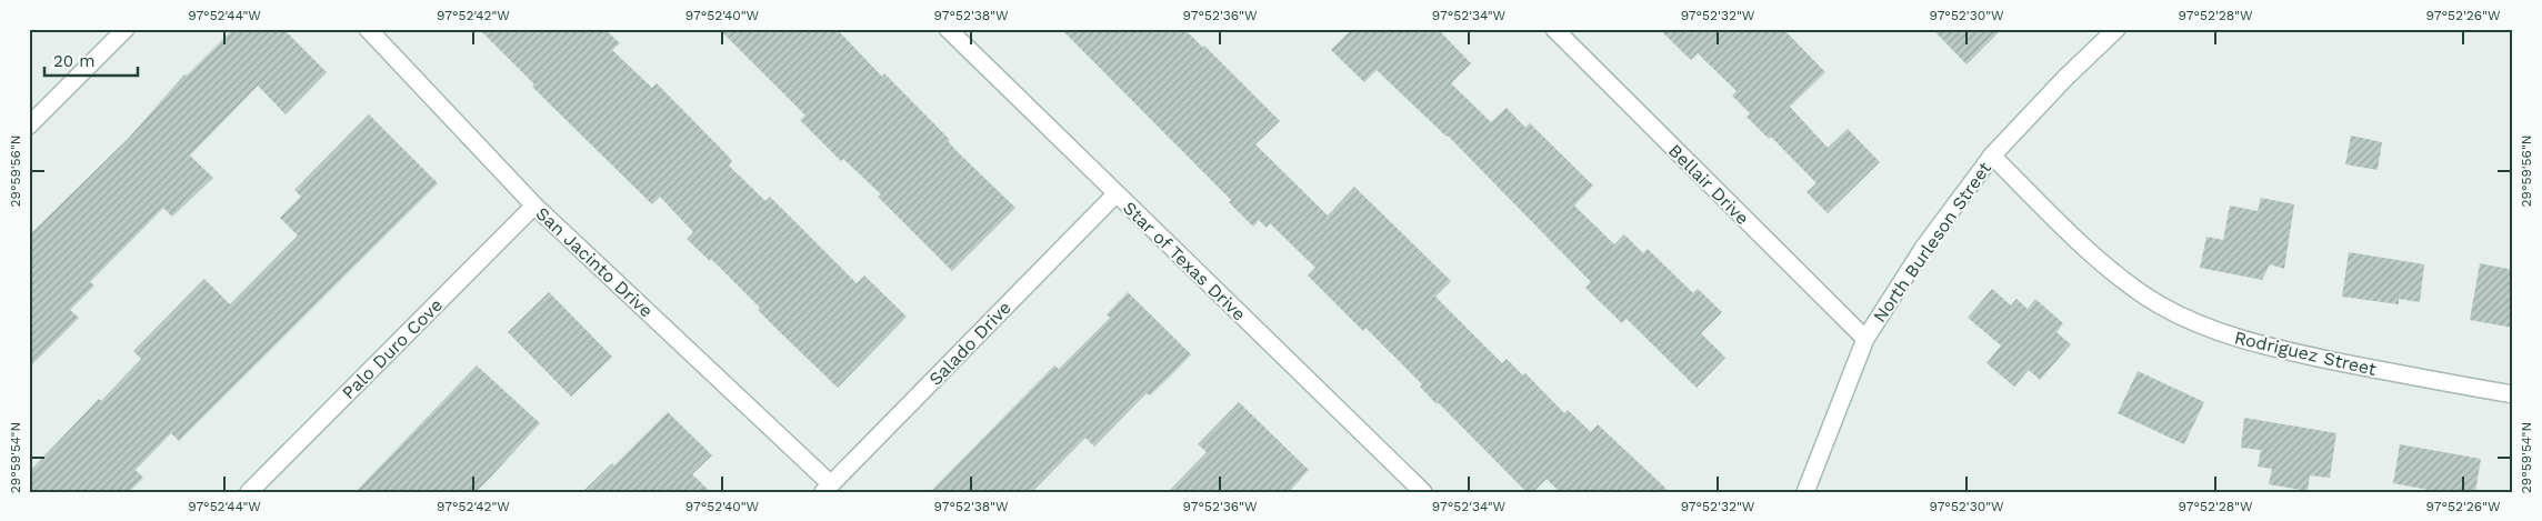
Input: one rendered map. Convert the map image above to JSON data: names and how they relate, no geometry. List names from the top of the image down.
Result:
{
  "streets": {
    "street": [
      "Bellair Drive",
      "North Burleson Street",
      "Star of Texas Drive",
      "San Jacinto Drive",
      "Salado Drive",
      "Palo Duro Cove",
      "Rodriguez Street"
    ]
  },
  "crossings": [
    ["Bellair Drive", "North Burleson Street"],
    ["North Burleson Street", "Rodriguez Street"],
    ["Star of Texas Drive", "Salado Drive"],
    ["San Jacinto Drive", "Salado Drive"],
    ["San Jacinto Drive", "Palo Duro Cove"]
  ],
  "scale_bar": "20 m",
  "coordinates": [
    "97°52'44\"W",
    "97°52'42\"W",
    "97°52'40\"W",
    "97°52'38\"W",
    "97°52'36\"W",
    "97°52'34\"W",
    "97°52'32\"W",
    "97°52'30\"W",
    "97°52'28\"W",
    "97°52'26\"W",
    "29°59'56\"N",
    "29°59'54\"N"
  ]
}
